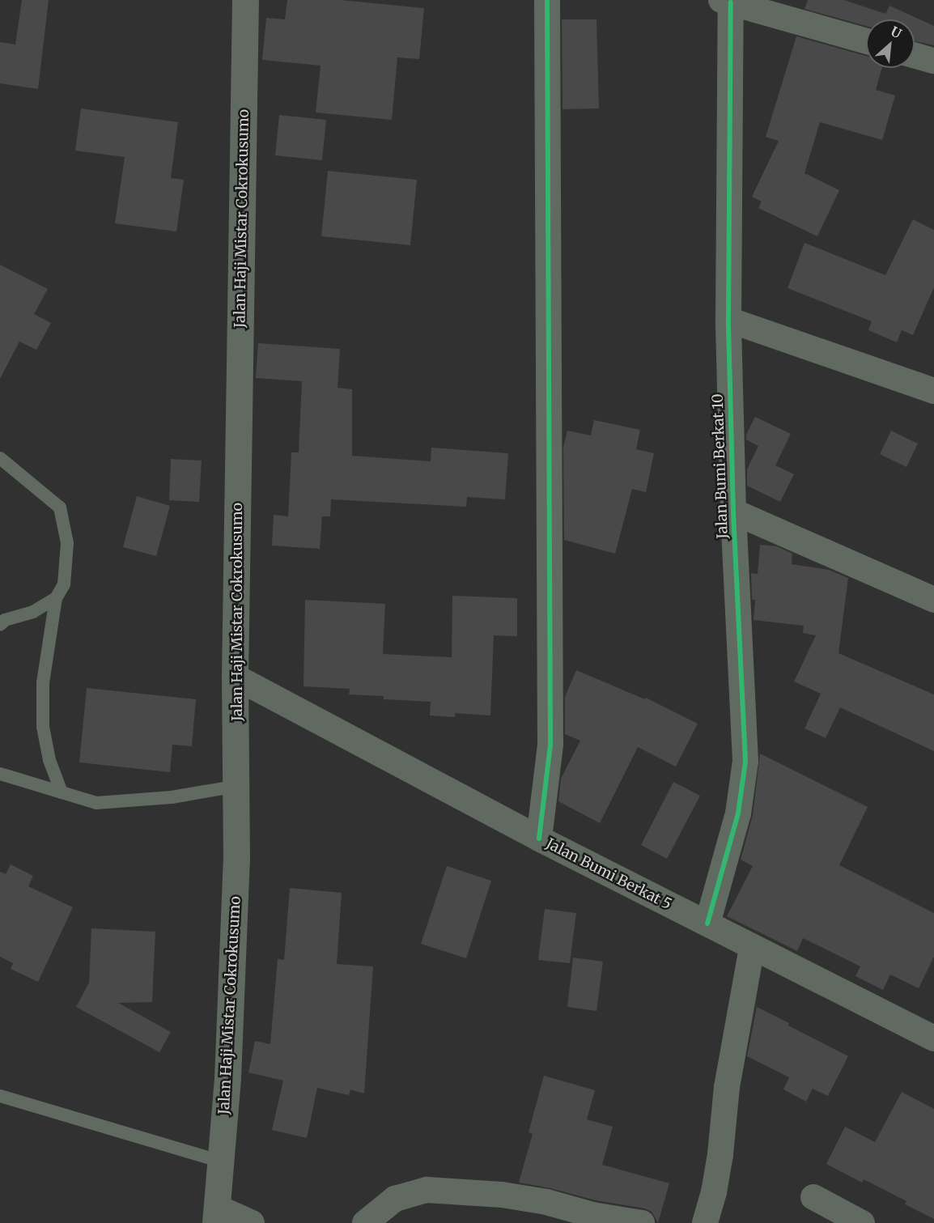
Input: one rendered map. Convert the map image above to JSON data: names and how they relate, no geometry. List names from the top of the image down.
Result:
{
  "streets": {
    "main road": ["Jalan Haji Mistar Cokrokusumo"],
    "street": ["Jalan Bumi Berkat 10", "Jalan Bumi Berkat 5"]
  },
  "crossings": [
    ["Jalan Haji Mistar Cokrokusumo", "Jalan Bumi Berkat 5"],
    ["Jalan Bumi Berkat 10", "Jalan Bumi Berkat 5"]
  ],
  "north": "top right"
}
